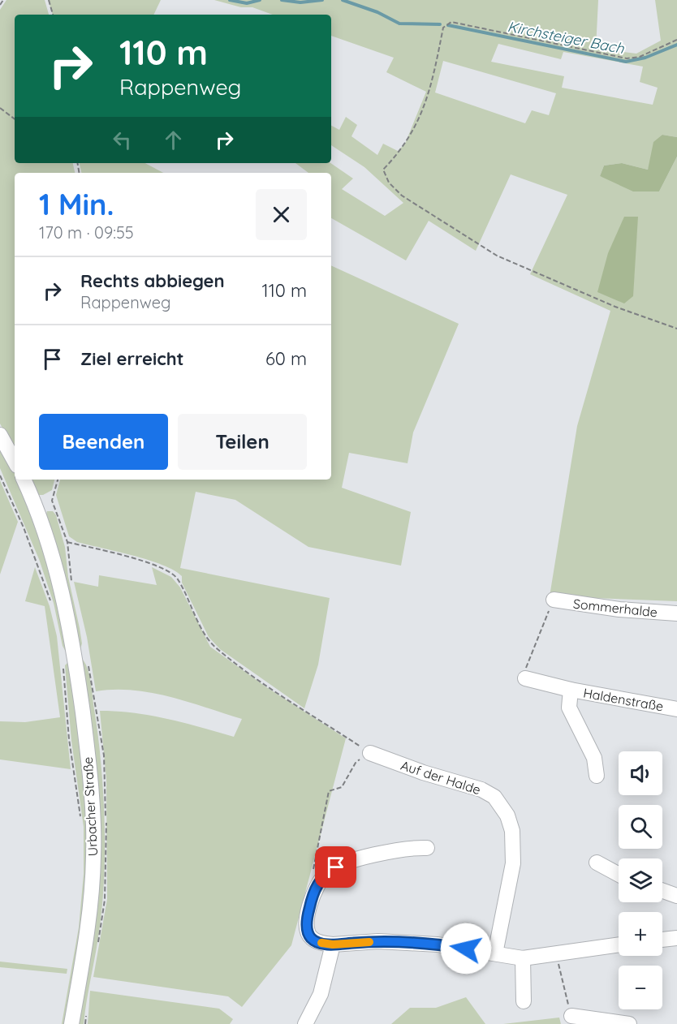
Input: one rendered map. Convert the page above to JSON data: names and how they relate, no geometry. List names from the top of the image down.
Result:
{
  "streets": {
    "street": [
      "Sommerhalde",
      "Haldenstraße",
      "Auf der Halde",
      "Urbacher Straße"
    ]
  },
  "water": ["Kirchsteiger Bach"],
  "page": {
    "turn": ["110 m", "Rappenweg"],
    "heading": ["1 Min.", "170 m · 09:55"],
    "list": [
      {
        "name": "Rechts abbiegen",
        "note": "Rappenweg",
        "value": "110 m"
      },
      {
        "name": "Ziel erreicht",
        "value": "60 m"
      }
    ],
    "buttons": ["Beenden", "Teilen"],
    "map_buttons": ["+", "−"]
  }
}
